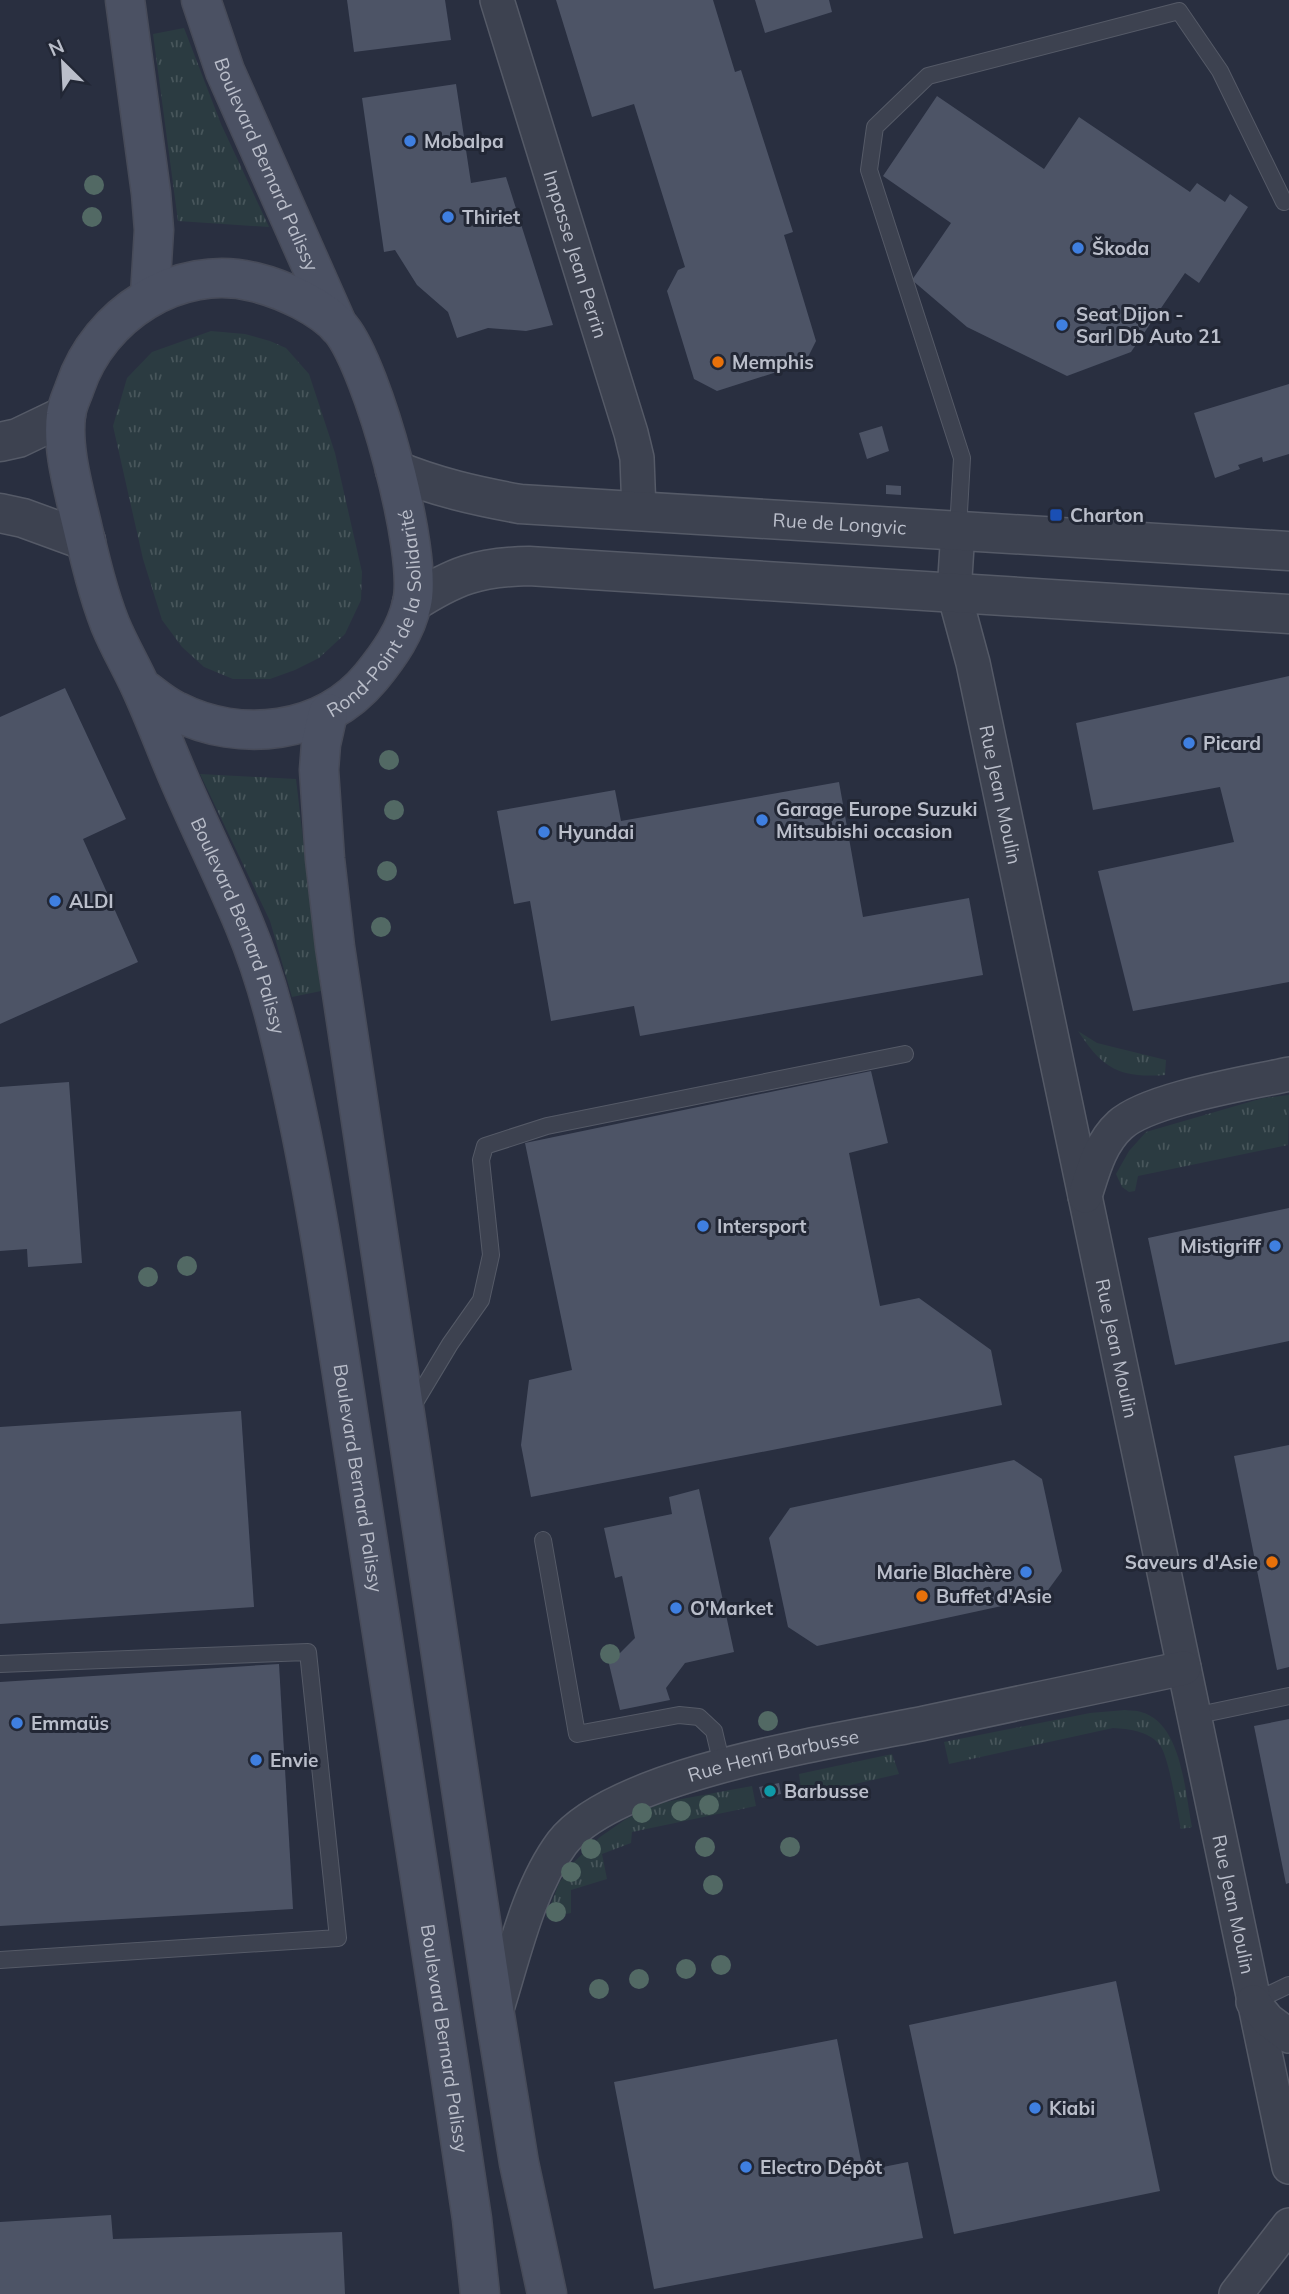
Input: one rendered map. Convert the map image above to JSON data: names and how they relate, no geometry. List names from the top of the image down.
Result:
{
  "streets": {
    "main road": ["Boulevard Bernard Palissy", "Rond-Point de la Solidarité"],
    "street": [
      "Impasse Jean Perrin",
      "Rue de Longvic",
      "Rue Jean Moulin",
      "Rue Henri Barbusse"
    ]
  },
  "crossings": [
    ["Boulevard Bernard Palissy", "Rond-Point de la Solidarité"],
    ["Impasse Jean Perrin", "Rue de Longvic"],
    ["Rue de Longvic", "Rond-Point de la Solidarité"],
    ["Rue de Longvic", "Rue Jean Moulin"],
    ["Rue Jean Moulin", "Rue Henri Barbusse"]
  ],
  "places": {
    "other": [
      "Mobalpa",
      "Thiriet",
      "Škoda",
      "Seat Dijon - Sarl Db Auto 21",
      "Memphis",
      "Picard",
      "Garage Europe Suzuki Mitsubishi occasion",
      "Hyundai",
      "ALDI",
      "Intersport",
      "Mistigriff",
      "Saveurs d'Asie",
      "Marie Blachère",
      "Buffet d'Asie",
      "O'Market",
      "Emmaüs",
      "Envie",
      "Barbusse",
      "Kiabi",
      "Electro Dépôt"
    ],
    "transit": ["Charton"]
  },
  "north": "top left"
}
